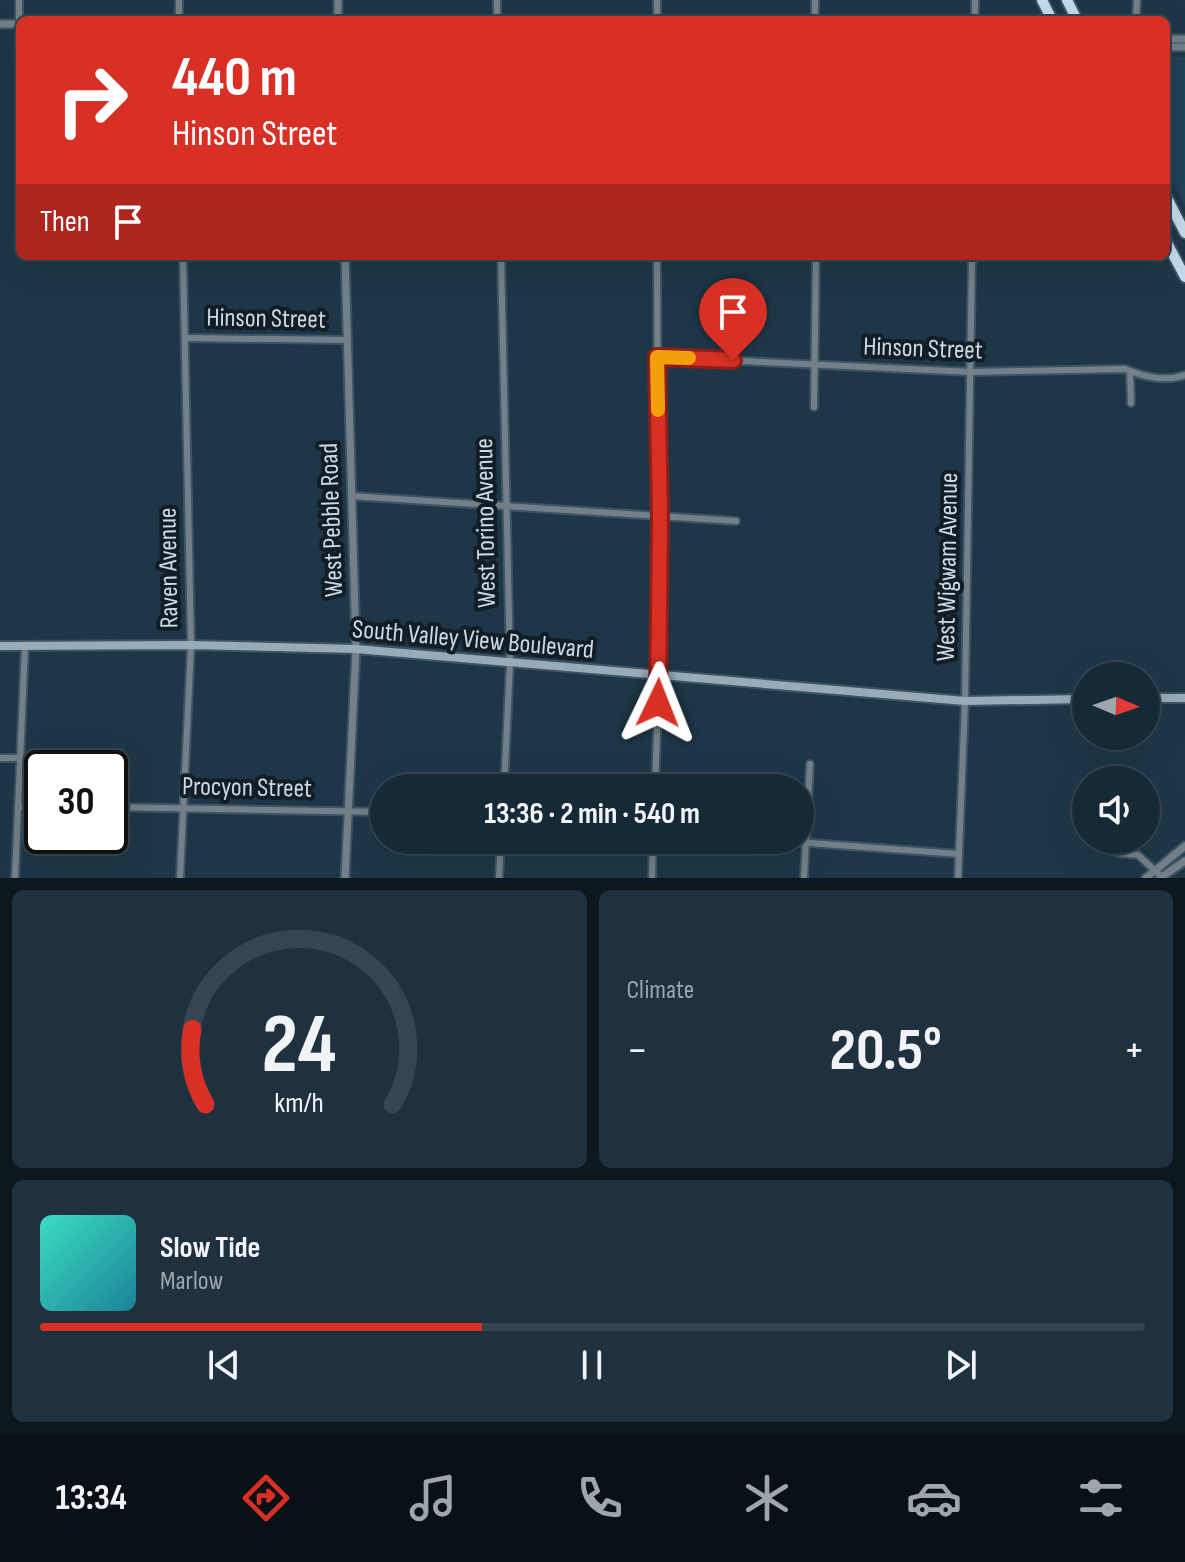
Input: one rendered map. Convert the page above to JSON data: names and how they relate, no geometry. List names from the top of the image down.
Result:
{
  "streets": {
    "main road": ["South Valley View Boulevard"],
    "street": [
      "Hinson Street",
      "West Pebble Road",
      "West Torino Avenue",
      "West Wigwam Avenue",
      "Raven Avenue",
      "Procyon Street"
    ]
  },
  "crossings": [
    ["Hinson Street", "West Pebble Road"],
    ["Hinson Street", "West Wigwam Avenue"],
    ["Hinson Street", "Raven Avenue"],
    ["West Pebble Road", "South Valley View Boulevard"],
    ["West Pebble Road", "Procyon Street"],
    ["West Torino Avenue", "South Valley View Boulevard"],
    ["West Wigwam Avenue", "South Valley View Boulevard"],
    ["Raven Avenue", "South Valley View Boulevard"],
    ["Raven Avenue", "Procyon Street"]
  ],
  "north": "right",
  "page": {
    "turn": ["440 m", "Hinson Street"],
    "then": "Then",
    "limit": "30",
    "trip": "13:36 · 2 min · 540 m",
    "tile": "Climate",
    "heat": ["−", "20.5°", "+"],
    "song": ["Slow Tide", "Marlow"],
    "tabs": "13:34",
    "gauge": ["24", "km/h"]
  }
}
